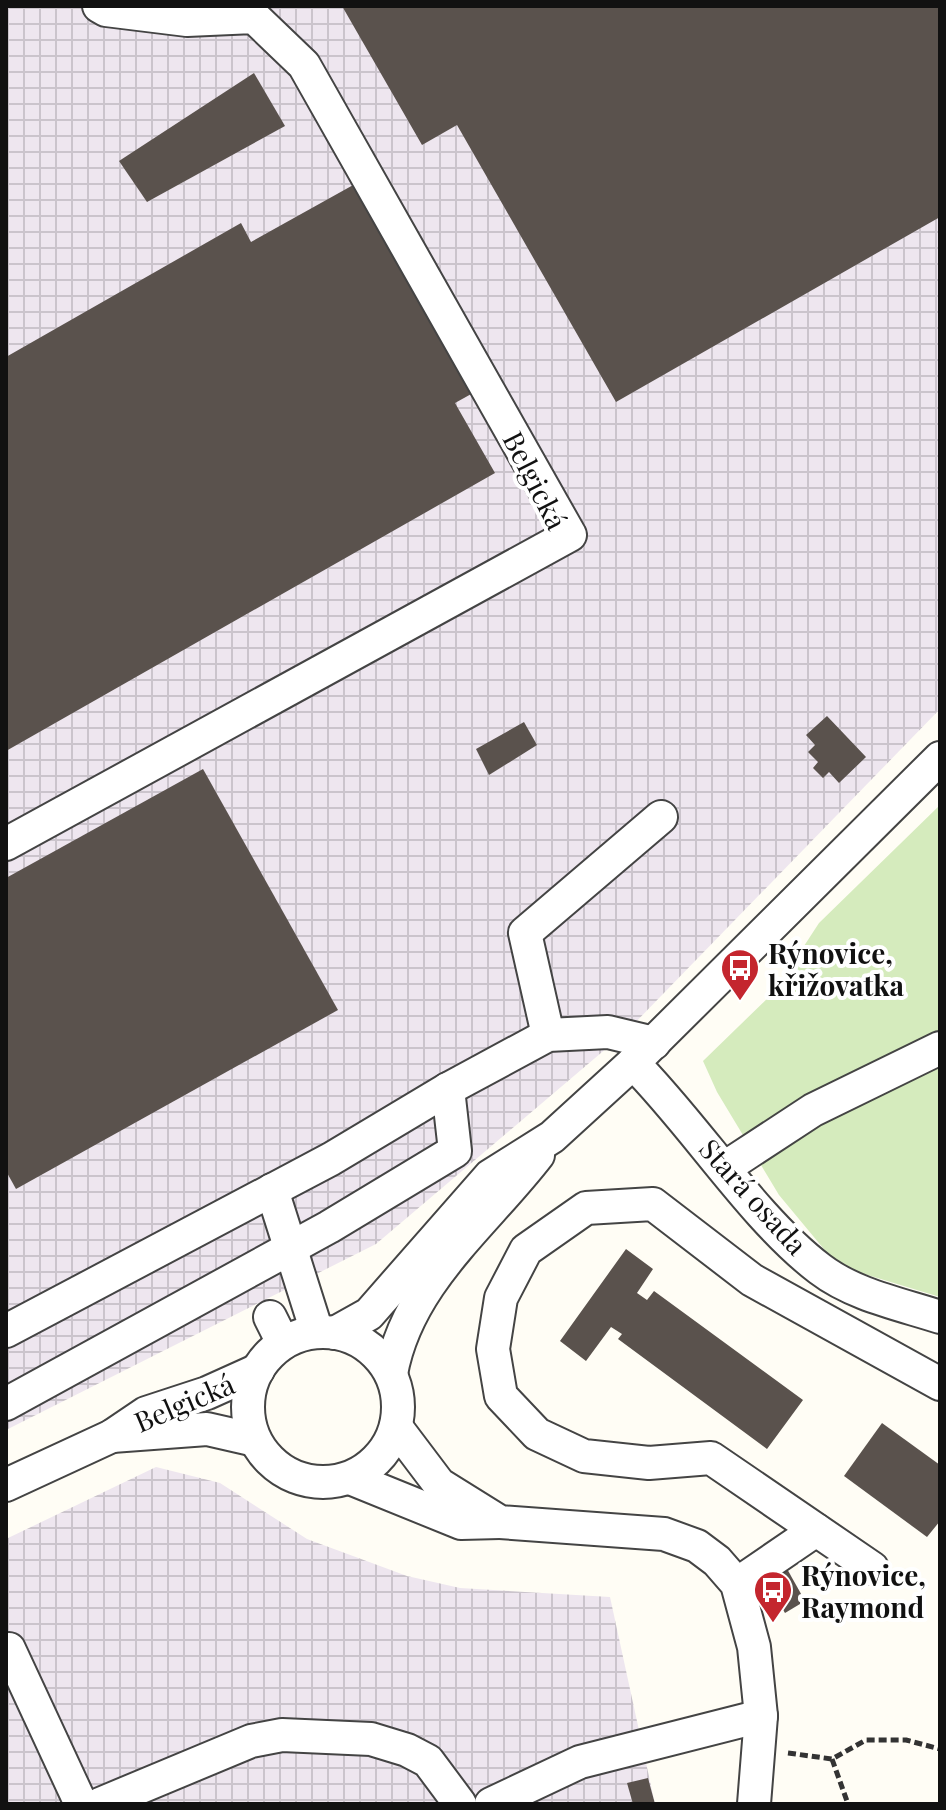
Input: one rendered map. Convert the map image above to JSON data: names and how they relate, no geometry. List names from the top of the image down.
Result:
{
  "streets": {
    "street": ["Belgická", "Stará osada"]
  },
  "places": {
    "bus stop": ["Rýnovice, křižovatka", "Rýnovice, Raymond"]
  }
}
